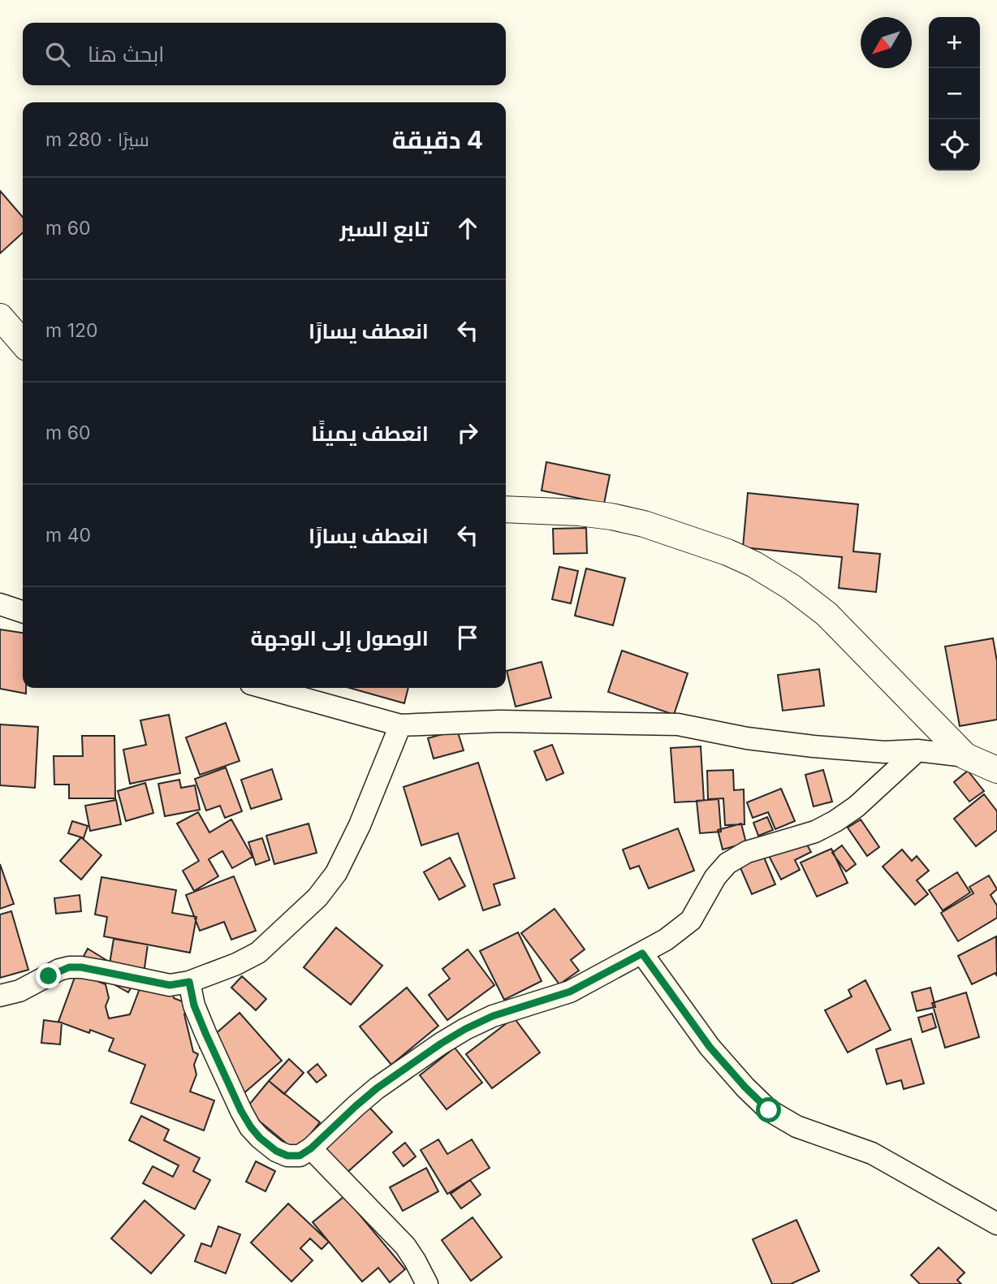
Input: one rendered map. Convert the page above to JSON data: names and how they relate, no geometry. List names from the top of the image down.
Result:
{
  "north": "bottom left",
  "page": {
    "map_buttons": ["+", "−"],
    "search": "ابحث هنا",
    "heading": ["4 دقيقة", "سيرًا · 280 m"],
    "list": [
      ["تابع السير", "60 m"],
      ["انعطف يسارًا", "120 m"],
      ["انعطف يمينًا", "60 m"],
      ["انعطف يسارًا", "40 m"],
      "الوصول إلى الوجهة"
    ]
  }
}
